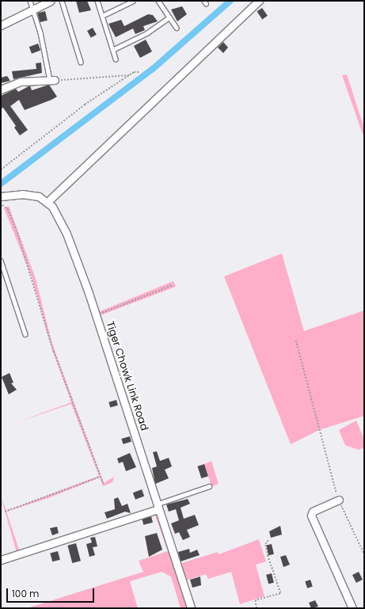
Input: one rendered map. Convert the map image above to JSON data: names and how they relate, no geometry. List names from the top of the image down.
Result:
{
  "streets": {
    "street": ["Tiger Chowk Link Road"]
  },
  "scale_bar": "100 m"
}
